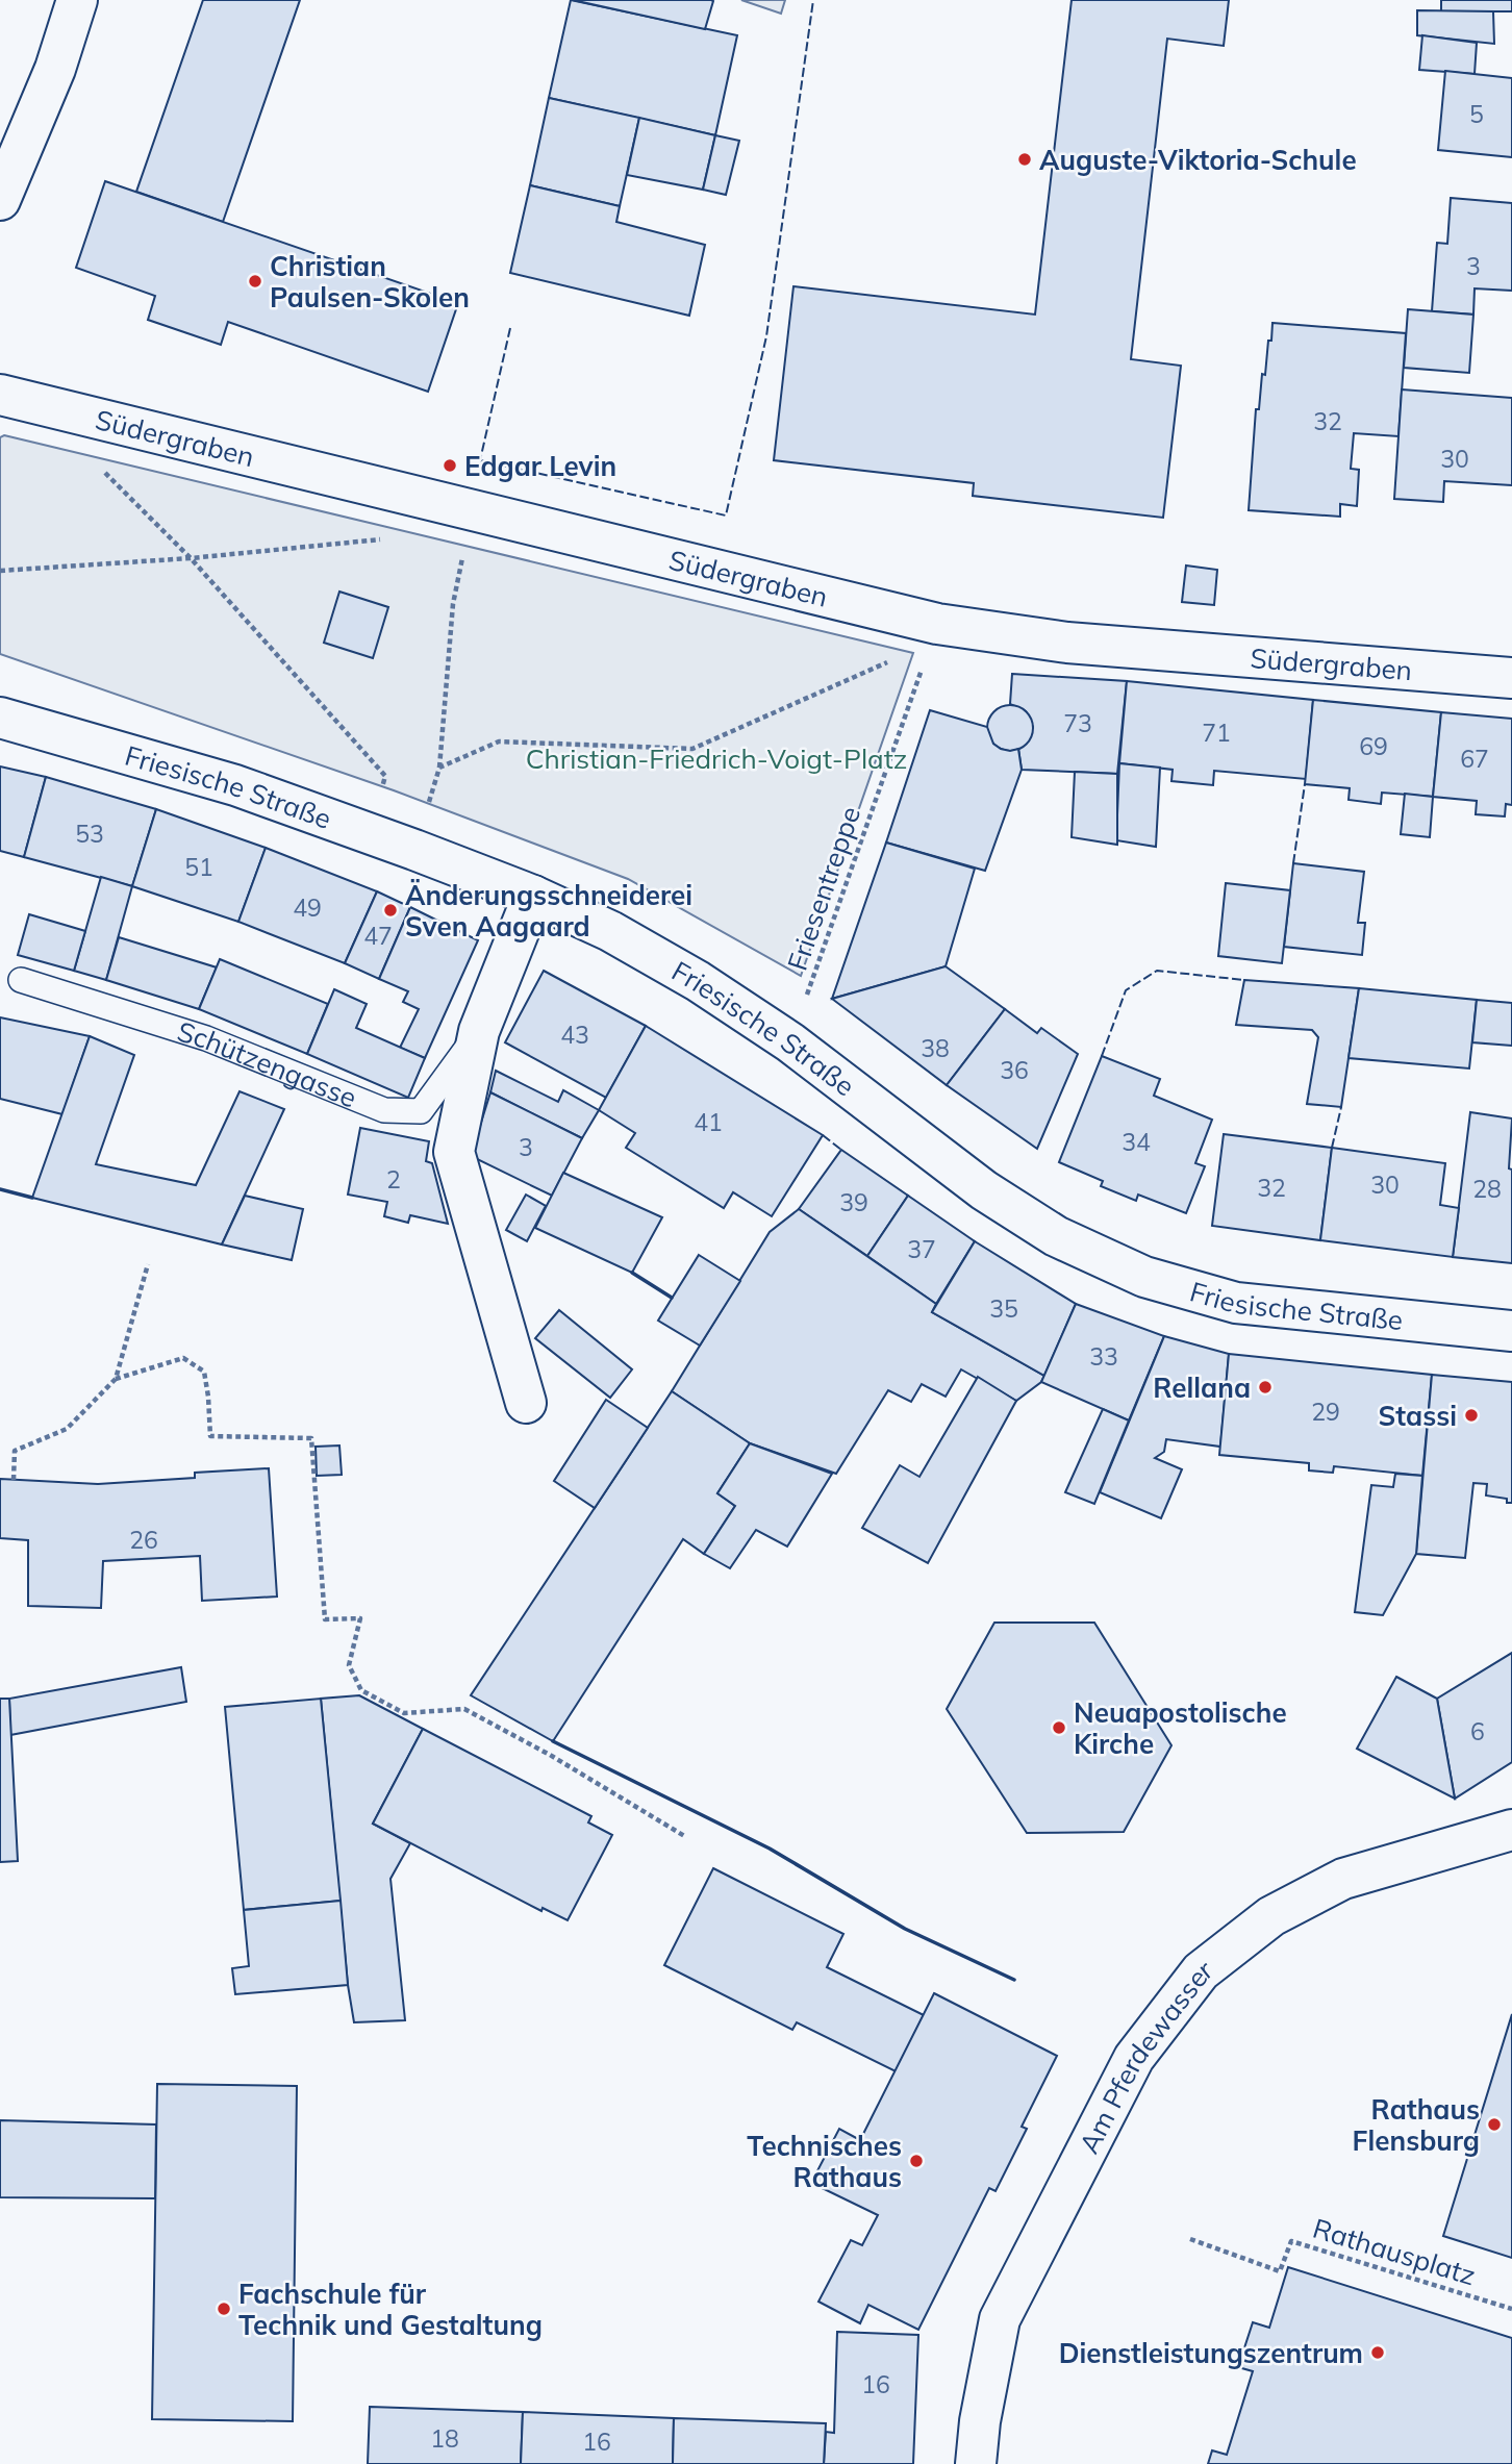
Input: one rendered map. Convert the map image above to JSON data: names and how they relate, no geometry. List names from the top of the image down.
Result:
{
  "streets": {
    "street": [
      "Südergraben",
      "Friesische Straße",
      "Schützengasse",
      "Am Pferdewasser"
    ],
    "path": ["Friesentreppe", "Rathausplatz"]
  },
  "crossings": [
    ["Südergraben", "Friesentreppe"],
    ["Friesische Straße", "Friesentreppe"],
    ["Friesische Straße", "Schützengasse"]
  ],
  "parks": ["Christian-Friedrich-Voigt-Platz"],
  "places": [
    "Auguste-Viktoria-Schule",
    "Christian Paulsen-Skolen",
    "Edgar Levin",
    "Änderungsschneiderei Sven Aagaard",
    "Rellana",
    "Stassi",
    "Neuapostolische Kirche",
    "Rathaus Flensburg",
    "Technisches Rathaus",
    "Fachschule für Technik und Gestaltung",
    "Dienstleistungszentrum"
  ],
  "house_numbers": [
    "5",
    "3",
    "32",
    "30",
    "73",
    "71",
    "69",
    "67",
    "53",
    "51",
    "49",
    "47",
    "43",
    "38",
    "36",
    "41",
    "34",
    "3",
    "2",
    "30",
    "32",
    "28",
    "39",
    "37",
    "35",
    "33",
    "29",
    "26",
    "6",
    "16",
    "18",
    "16"
  ]
}
